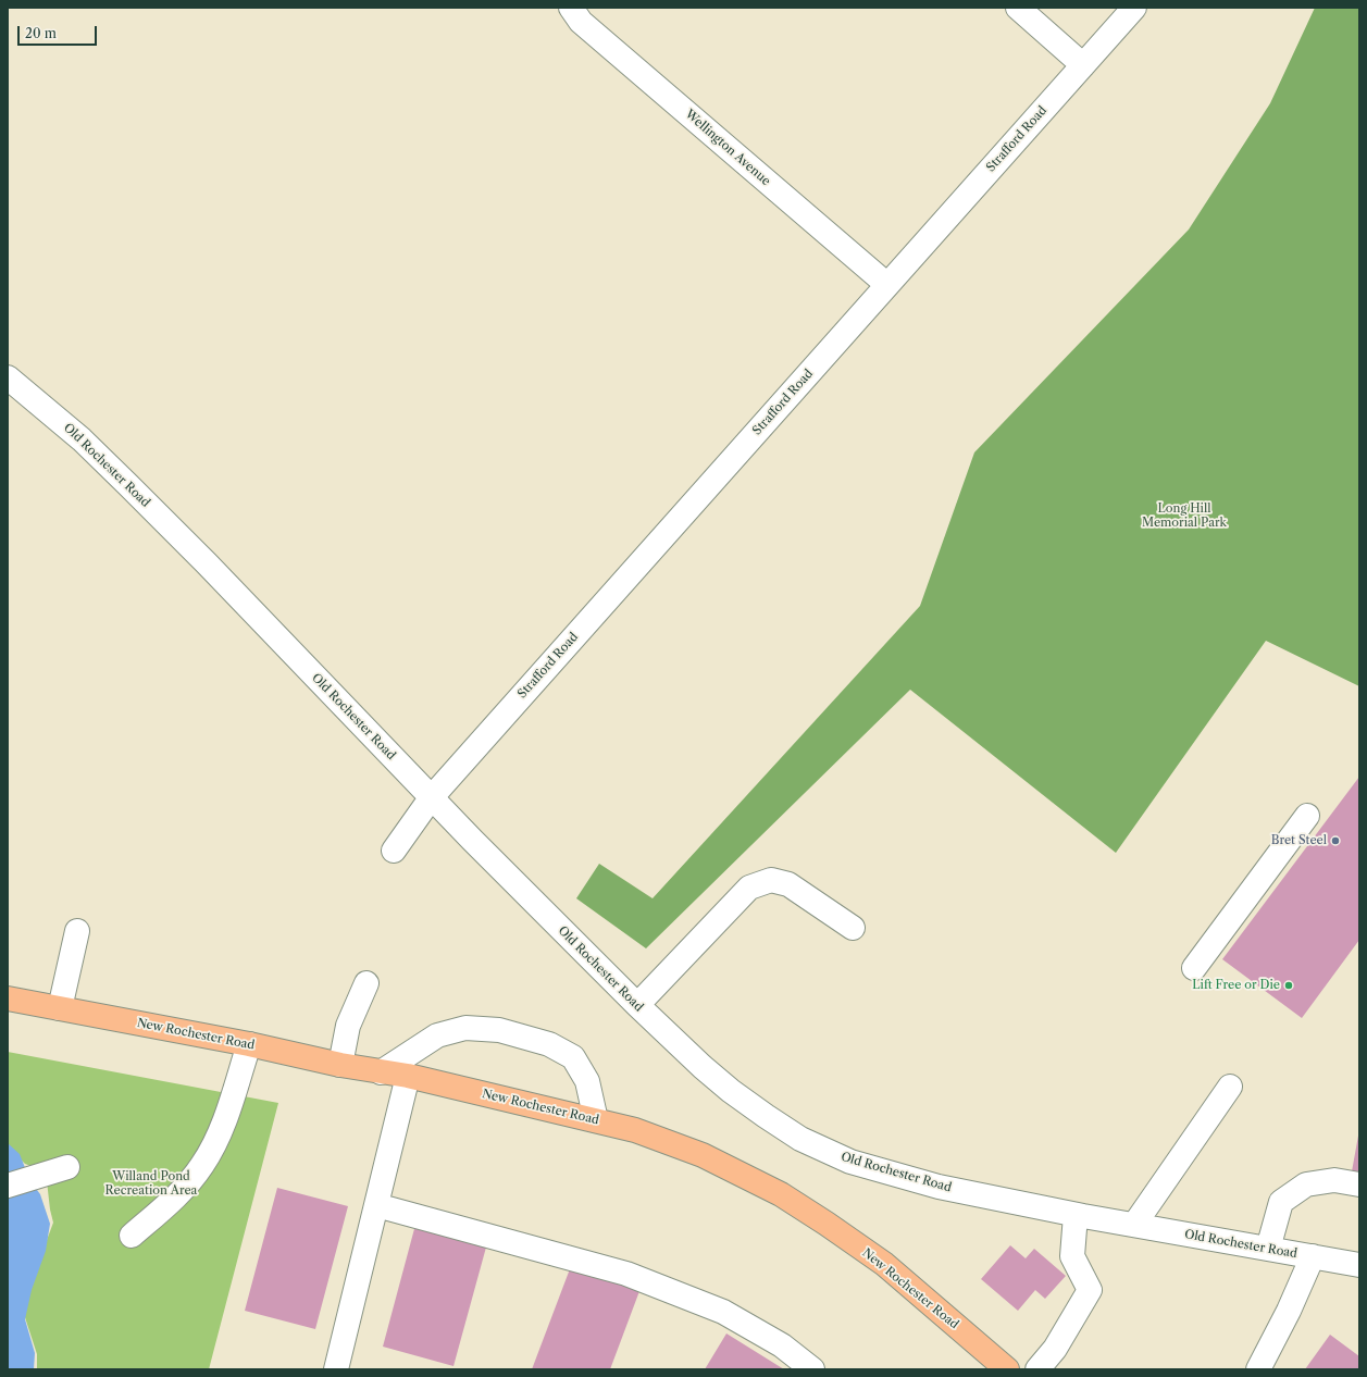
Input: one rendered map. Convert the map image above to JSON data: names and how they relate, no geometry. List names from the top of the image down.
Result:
{
  "streets": {
    "main road": ["New Rochester Road"],
    "street": ["Strafford Road", "Wellington Avenue", "Old Rochester Road"]
  },
  "crossings": [
    ["Strafford Road", "Wellington Avenue"],
    ["Strafford Road", "Old Rochester Road"]
  ],
  "parks": ["Long Hill Memorial Park", "Willand Pond Recreation Area"],
  "places": ["Bret Steel", "Lift Free or Die"],
  "scale_bar": "20 m"
}
